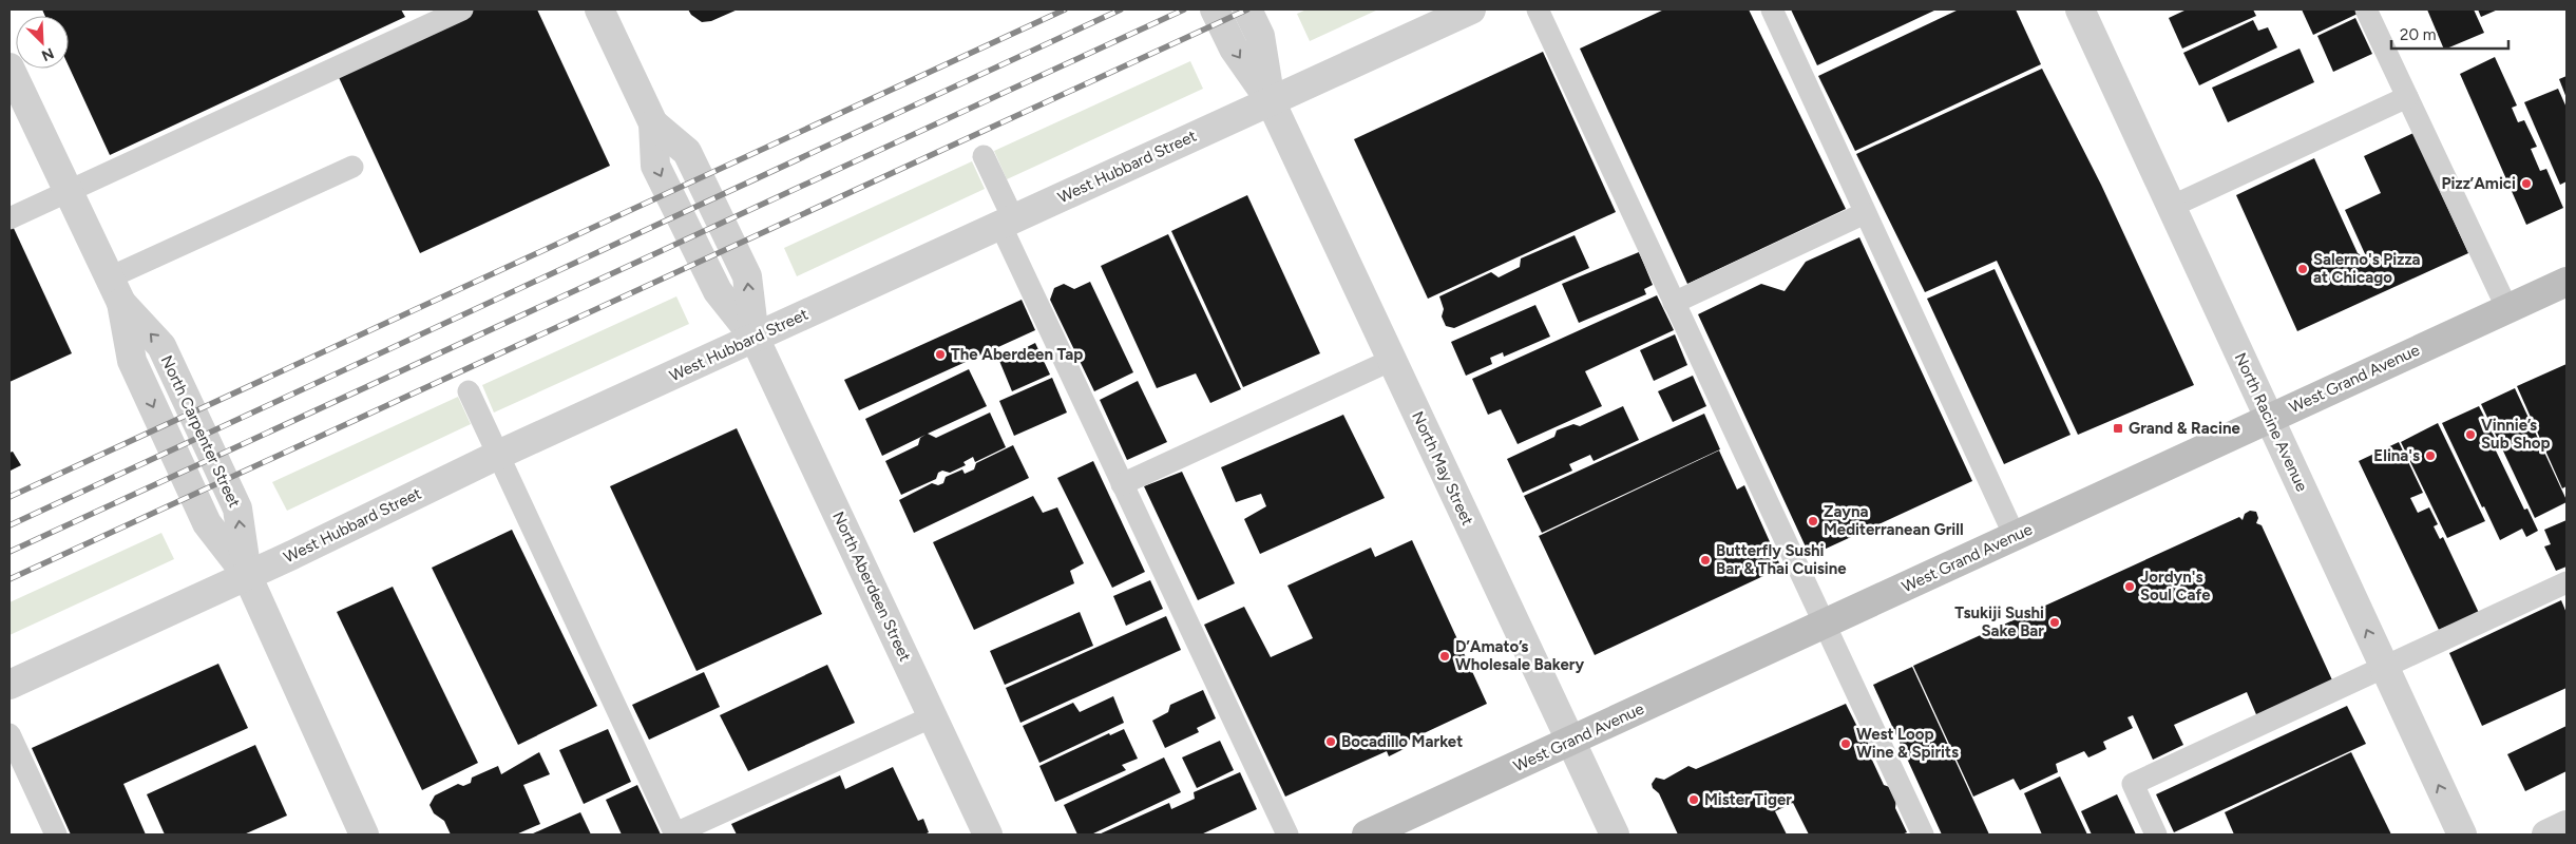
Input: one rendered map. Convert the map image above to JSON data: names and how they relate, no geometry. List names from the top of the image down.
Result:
{
  "streets": {
    "main road": ["West Grand Avenue"],
    "street": [
      "West Hubbard Street",
      "North Racine Avenue",
      "North Carpenter Street",
      "North May Street",
      "North Aberdeen Street"
    ]
  },
  "crossings": [
    ["West Hubbard Street", "North Carpenter Street"],
    ["West Hubbard Street", "North May Street"],
    ["West Hubbard Street", "North Aberdeen Street"],
    ["West Grand Avenue", "North Racine Avenue"],
    ["West Grand Avenue", "North May Street"]
  ],
  "one_way": ["North Racine Avenue"],
  "places": {
    "other": [
      "Pizz’Amici",
      "Salerno's Pizza at Chicago",
      "The Aberdeen Tap",
      "Vinnie’s Sub Shop",
      "Elina's",
      "Zayna Mediterranean Grill",
      "Butterfly Sushi Bar & Thai Cuisine",
      "Jordyn's Soul Cafe",
      "Tsukiji Sushi Sake Bar",
      "D’Amato’s Wholesale Bakery",
      "Bocadillo Market",
      "West Loop Wine & Spirits",
      "Mister Tiger"
    ],
    "transit": ["Grand & Racine"]
  },
  "scale_bar": "20 m",
  "north": "bottom right"
}
